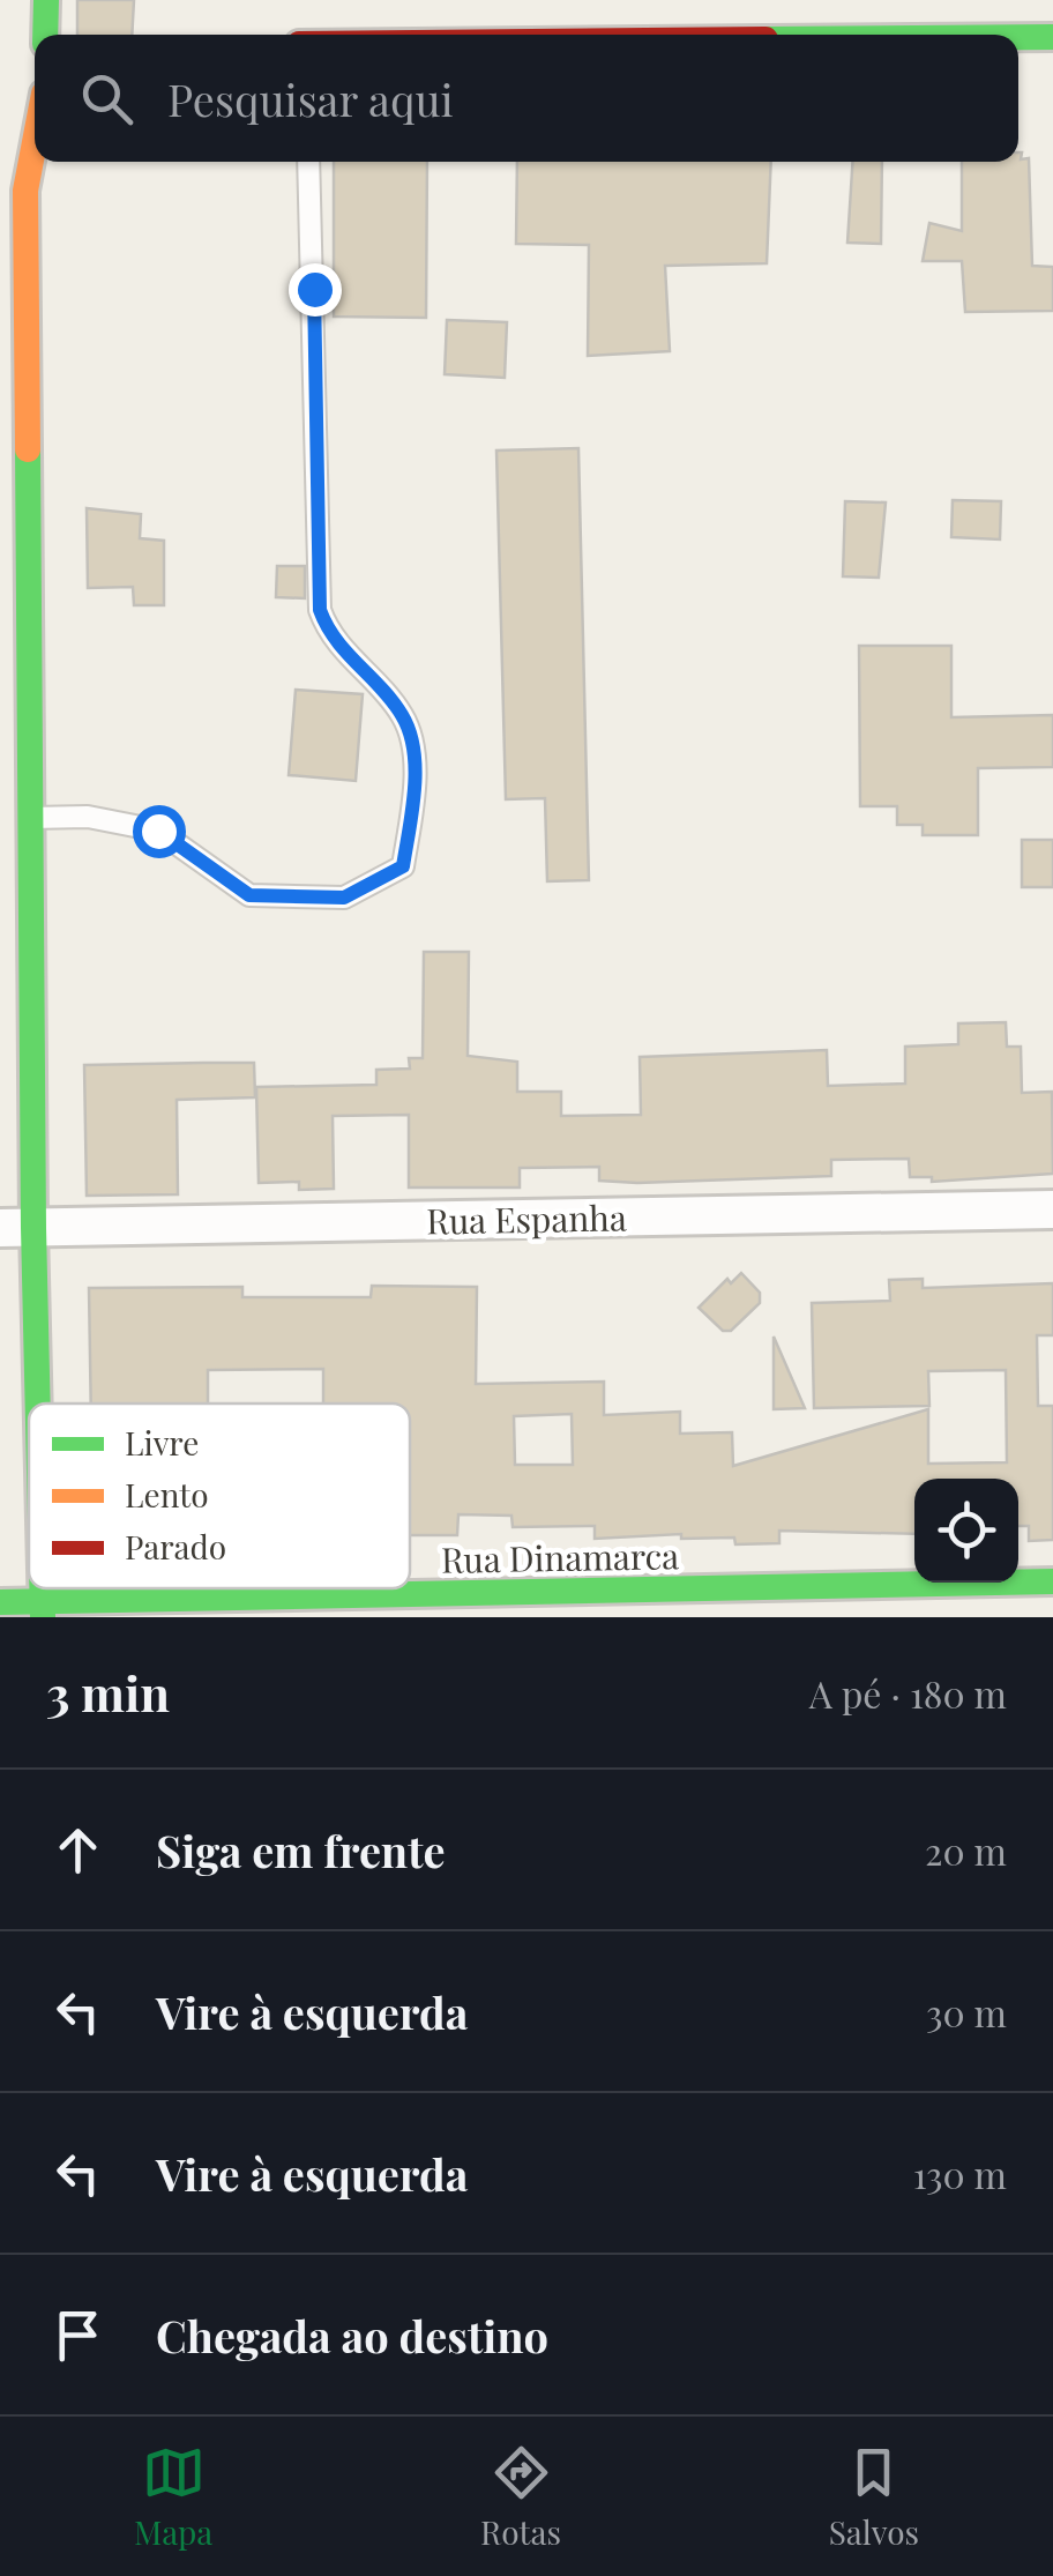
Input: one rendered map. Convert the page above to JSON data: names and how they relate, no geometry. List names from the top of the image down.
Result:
{
  "streets": {
    "main road": ["Rua Dinamarca"],
    "street": ["Rua Espanha"]
  },
  "legend": ["Livre", "Lento", "Parado"],
  "page": {
    "search": "Pesquisar aqui",
    "heading": ["3 min", "A pé · 180 m"],
    "list": [
      ["Siga em frente", "20 m"],
      ["Vire à esquerda", "30 m"],
      ["Vire à esquerda", "130 m"],
      "Chegada ao destino"
    ],
    "nav": ["Mapa", "Rotas", "Salvos"]
  }
}
